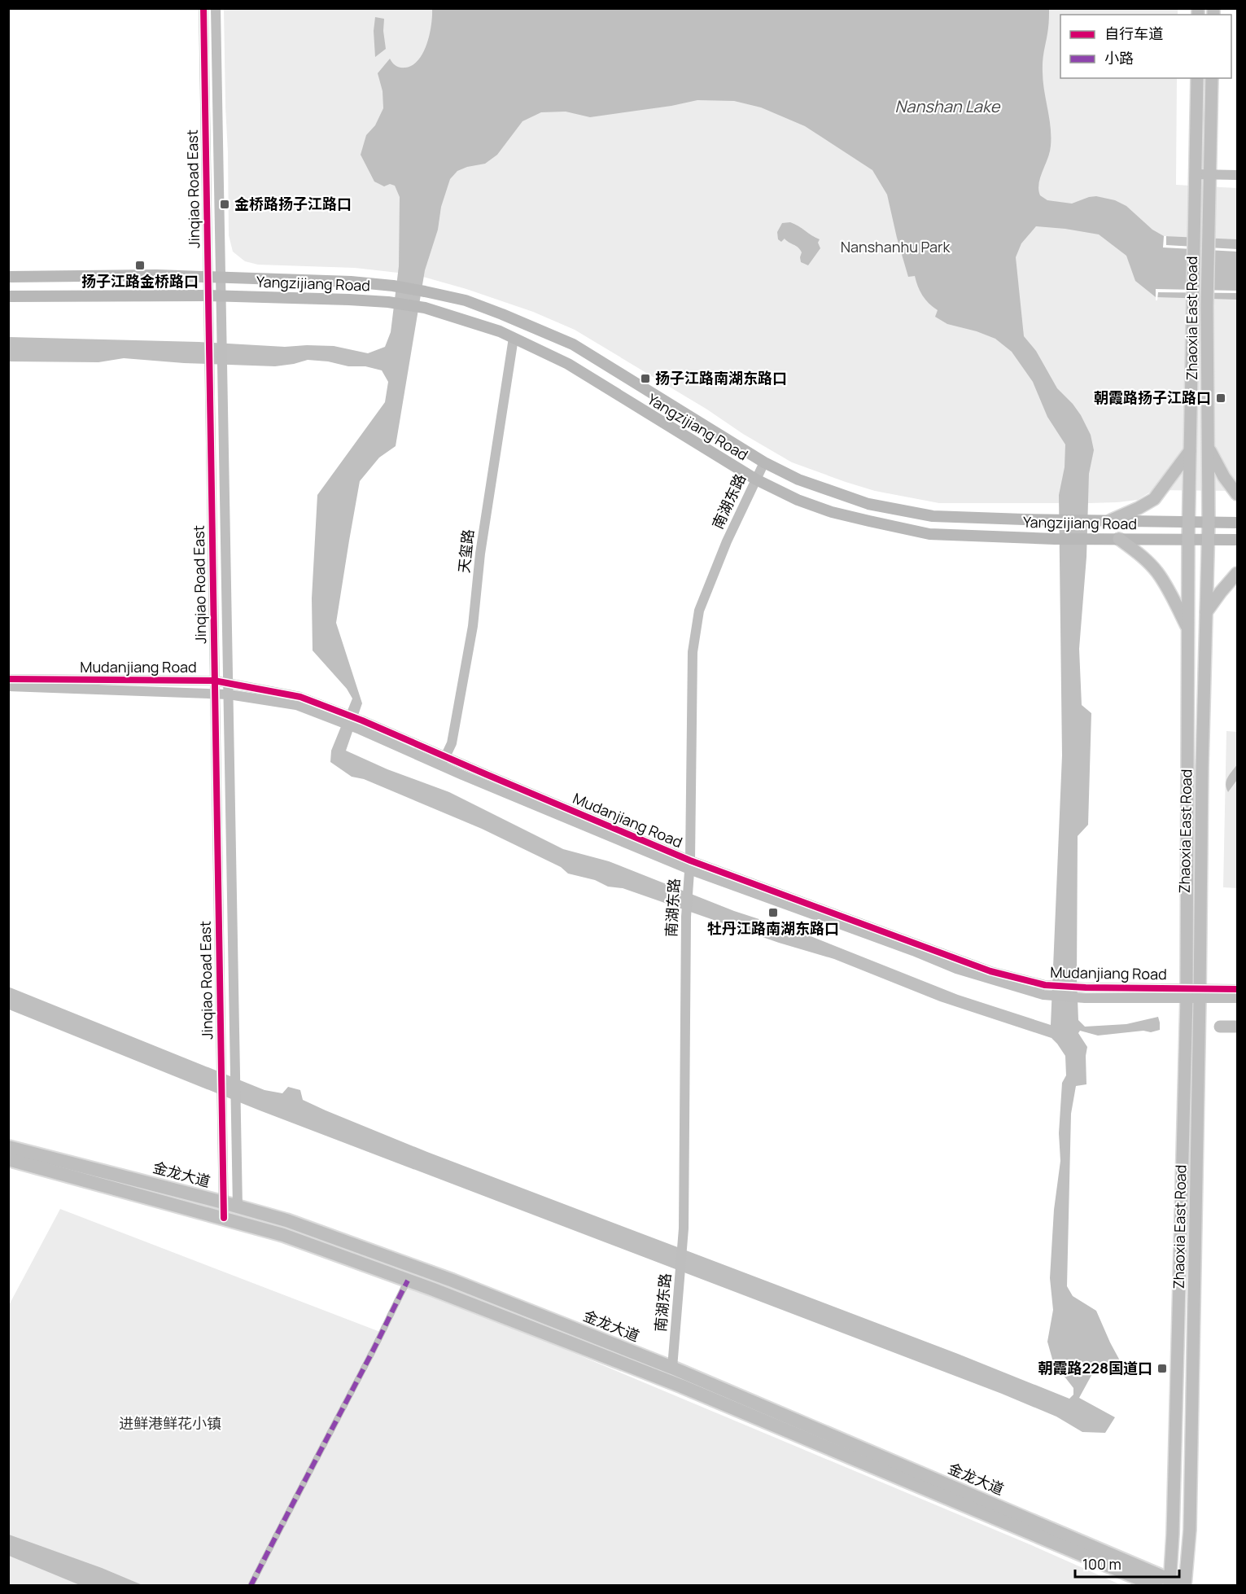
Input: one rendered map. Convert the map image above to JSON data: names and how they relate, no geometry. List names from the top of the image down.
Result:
{
  "streets": {
    "highway": ["金龙大道"],
    "main road": ["Jinqiao Road East", "Yangzijiang Road", "Zhaoxia East Road"],
    "street": ["南湖东路", "天玺路", "Mudanjiang Road"]
  },
  "crossings": [
    ["Jinqiao Road East", "Yangzijiang Road"],
    ["Jinqiao Road East", "Mudanjiang Road"],
    ["Jinqiao Road East", "金龙大道"],
    ["Yangzijiang Road", "Zhaoxia East Road"],
    ["Yangzijiang Road", "南湖东路"],
    ["Yangzijiang Road", "天玺路"],
    ["Zhaoxia East Road", "Mudanjiang Road"],
    ["Zhaoxia East Road", "金龙大道"],
    ["南湖东路", "Mudanjiang Road"],
    ["南湖东路", "金龙大道"],
    ["天玺路", "Mudanjiang Road"]
  ],
  "water": ["Nanshan Lake"],
  "parks": ["Nanshanhu Park", "进鲜港鲜花小镇"],
  "places": {
    "transit": [
      "金桥路扬子江路口",
      "扬子江路金桥路口",
      "扬子江路南湖东路口",
      "朝霞路扬子江路口",
      "牡丹江路南湖东路口",
      "朝霞路228国道口"
    ]
  },
  "legend": ["自行车道", "小路"],
  "scale_bar": "100 m"
}
